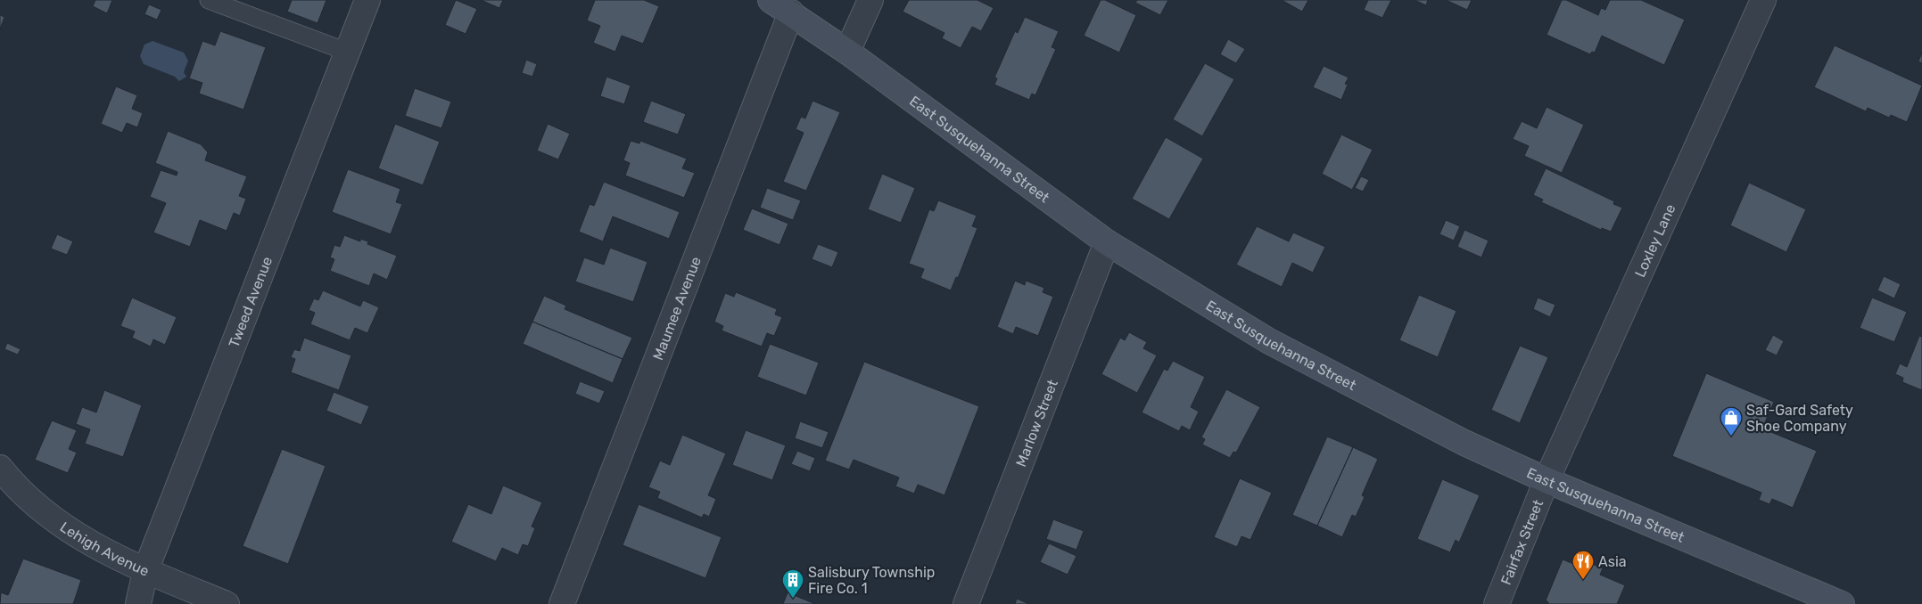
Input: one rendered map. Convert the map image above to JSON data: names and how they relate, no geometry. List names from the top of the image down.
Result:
{
  "streets": {
    "main road": ["East Susquehanna Street"],
    "street": [
      "Loxley Lane",
      "Tweed Avenue",
      "Maumee Avenue",
      "Marlow Street",
      "Fairfax Street",
      "Lehigh Avenue"
    ]
  },
  "crossings": [
    ["East Susquehanna Street", "Loxley Lane"],
    ["East Susquehanna Street", "Maumee Avenue"],
    ["East Susquehanna Street", "Marlow Street"],
    ["East Susquehanna Street", "Fairfax Street"],
    ["Loxley Lane", "Fairfax Street"],
    ["Tweed Avenue", "Lehigh Avenue"]
  ],
  "places": {
    "shop": ["Saf-Gard Safety Shoe Company"],
    "restaurant": ["Asia"],
    "building": ["Salisbury Township Fire Co. 1"]
  }
}
